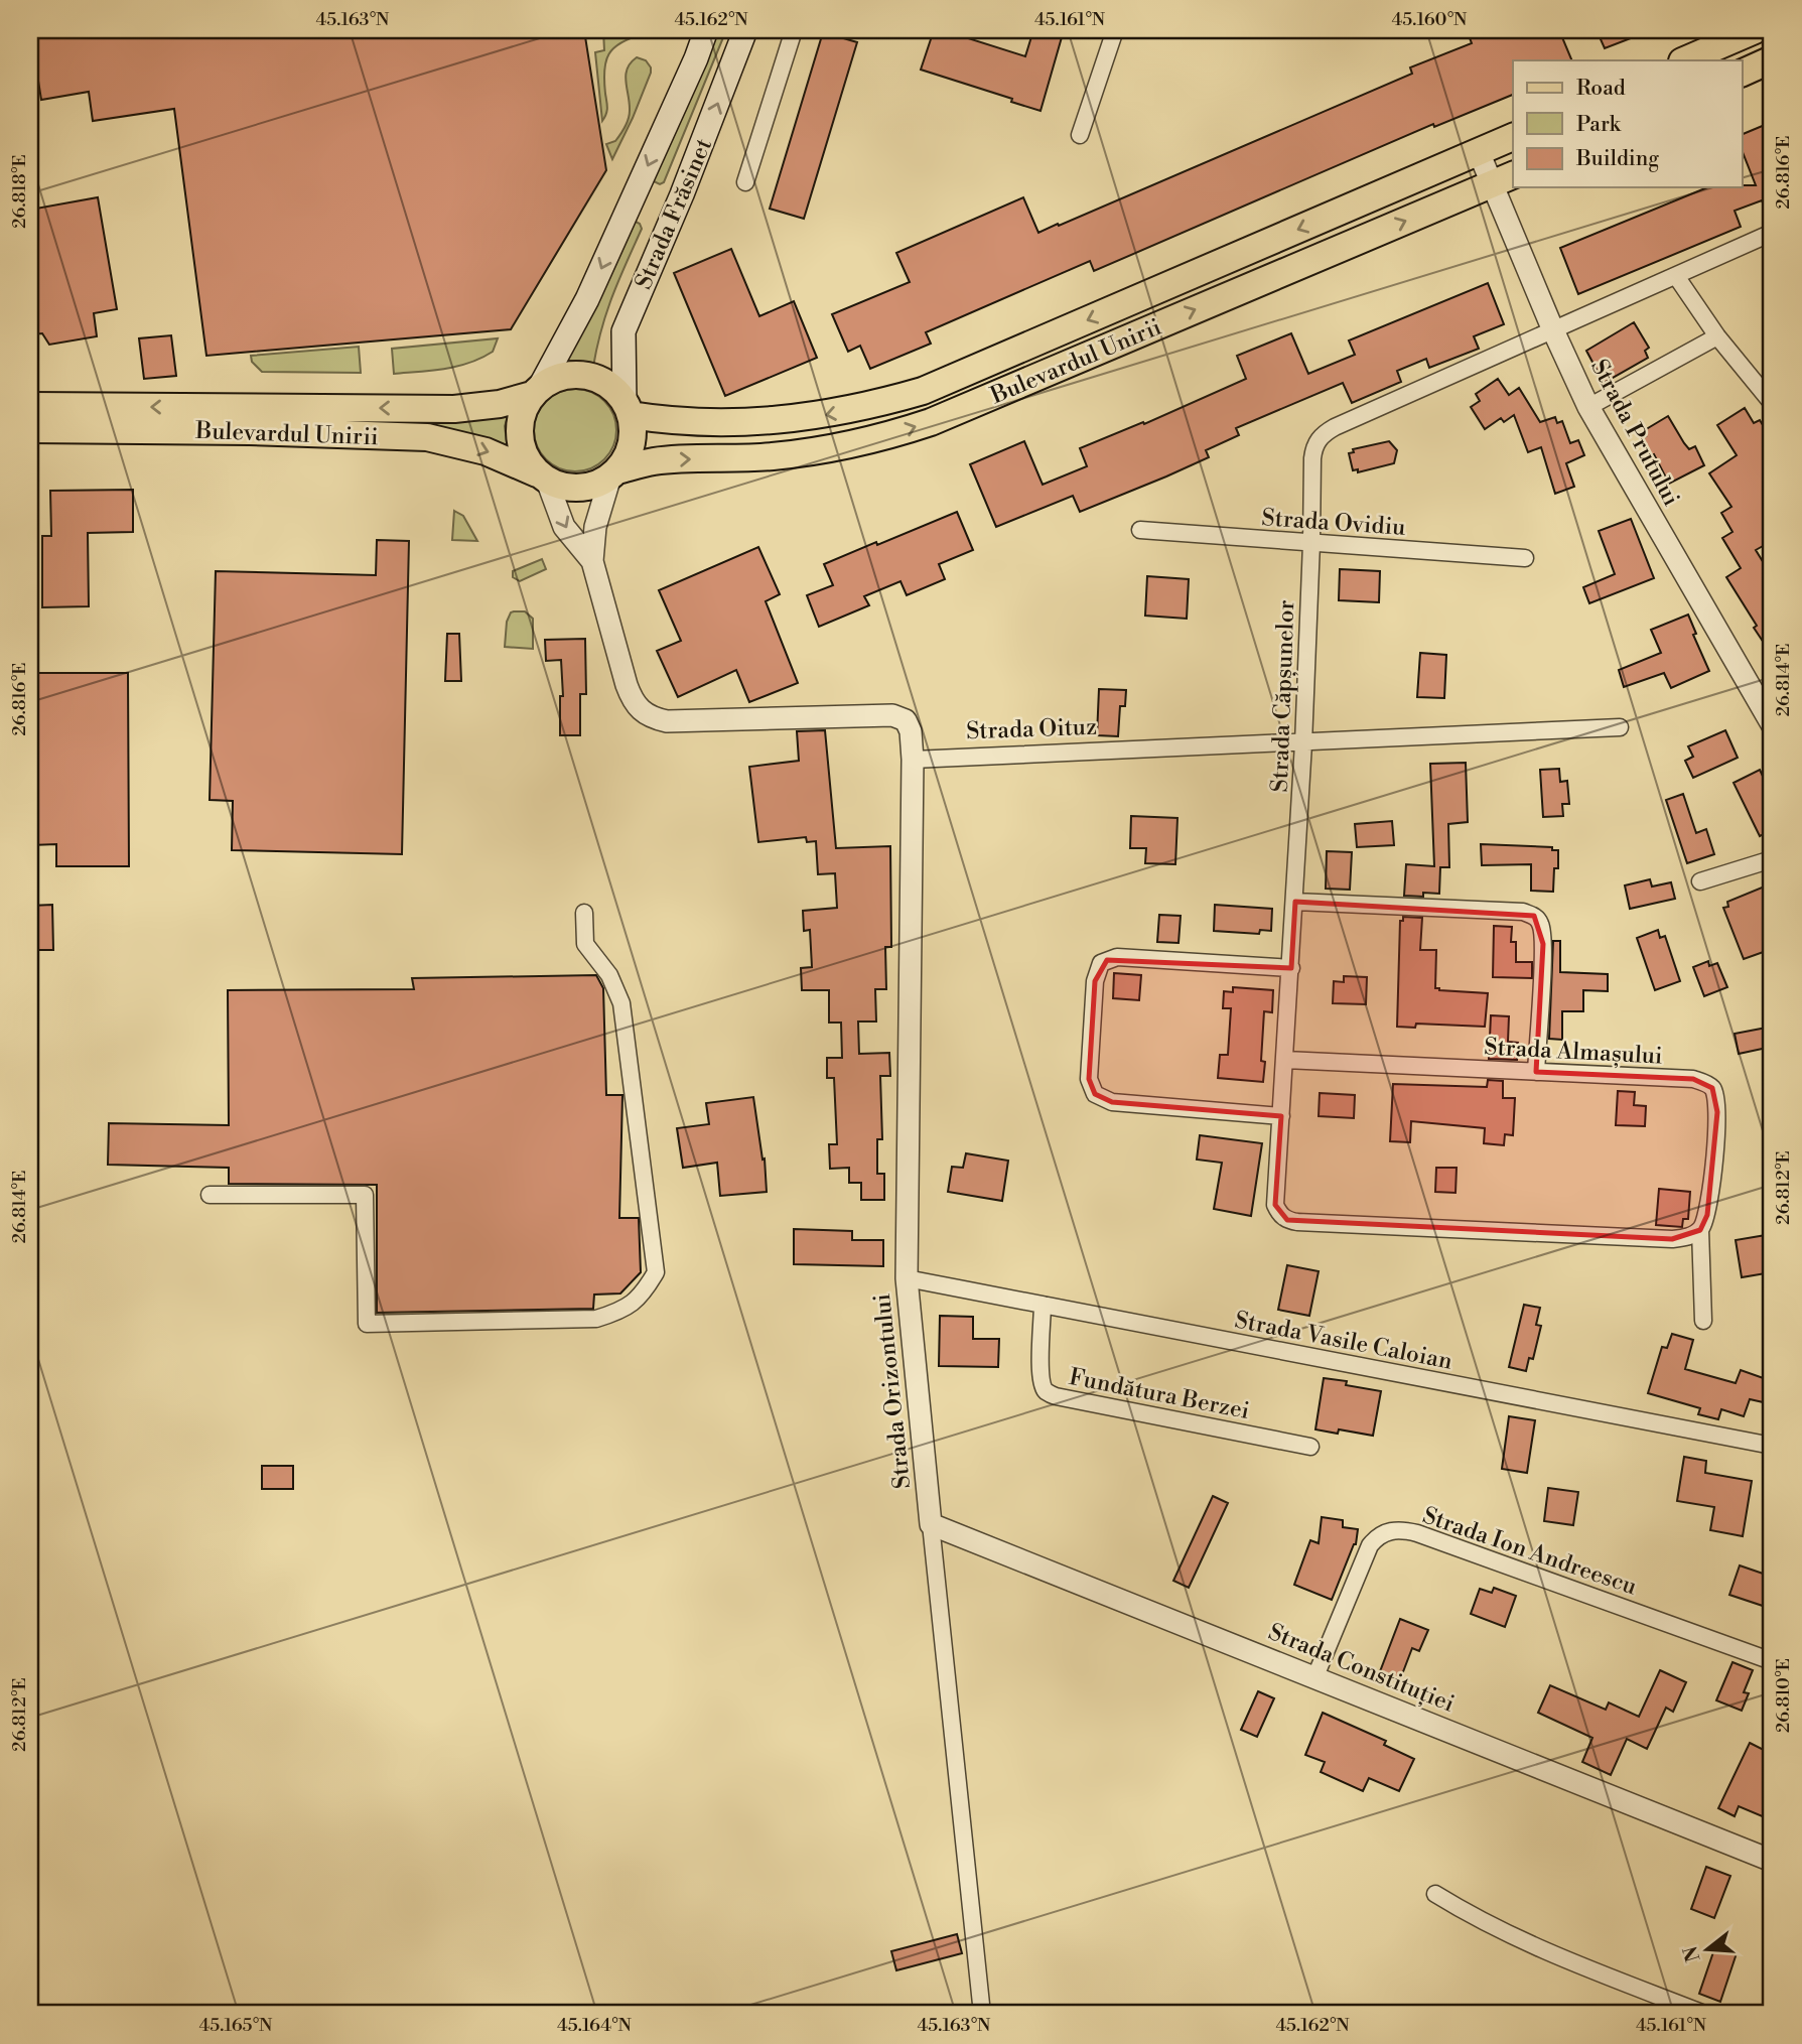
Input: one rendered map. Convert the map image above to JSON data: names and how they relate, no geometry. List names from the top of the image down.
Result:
{
  "streets": {
    "main road": ["Strada Frăsinet", "Bulevardul Unirii"],
    "street": [
      "Strada Prutului",
      "Strada Ovidiu",
      "Strada Căpșunelor",
      "Strada Oituz",
      "Strada Almașului",
      "Strada Vasile Caloian",
      "Strada Orizontului",
      "Fundătura Berzei",
      "Strada Ion Andreescu",
      "Strada Constituției"
    ]
  },
  "crossings": [
    ["Strada Frăsinet", "Bulevardul Unirii"],
    ["Bulevardul Unirii", "Strada Prutului"],
    ["Strada Prutului", "Strada Căpșunelor"],
    ["Strada Ovidiu", "Strada Căpșunelor"],
    ["Strada Căpșunelor", "Strada Oituz"],
    ["Strada Căpșunelor", "Strada Almașului"],
    ["Strada Oituz", "Strada Orizontului"],
    ["Strada Vasile Caloian", "Strada Orizontului"],
    ["Strada Vasile Caloian", "Fundătura Berzei"],
    ["Strada Orizontului", "Strada Constituției"],
    ["Strada Ion Andreescu", "Strada Constituției"]
  ],
  "legend": ["Road", "Park", "Building"],
  "north": "left",
  "coordinates": [
    "45.163°N",
    "45.162°N",
    "45.161°N",
    "45.160°N",
    "26.816°E",
    "26.818°E",
    "26.814°E",
    "26.812°E",
    "26.810°E",
    "45.165°N",
    "45.164°N"
  ]
}
